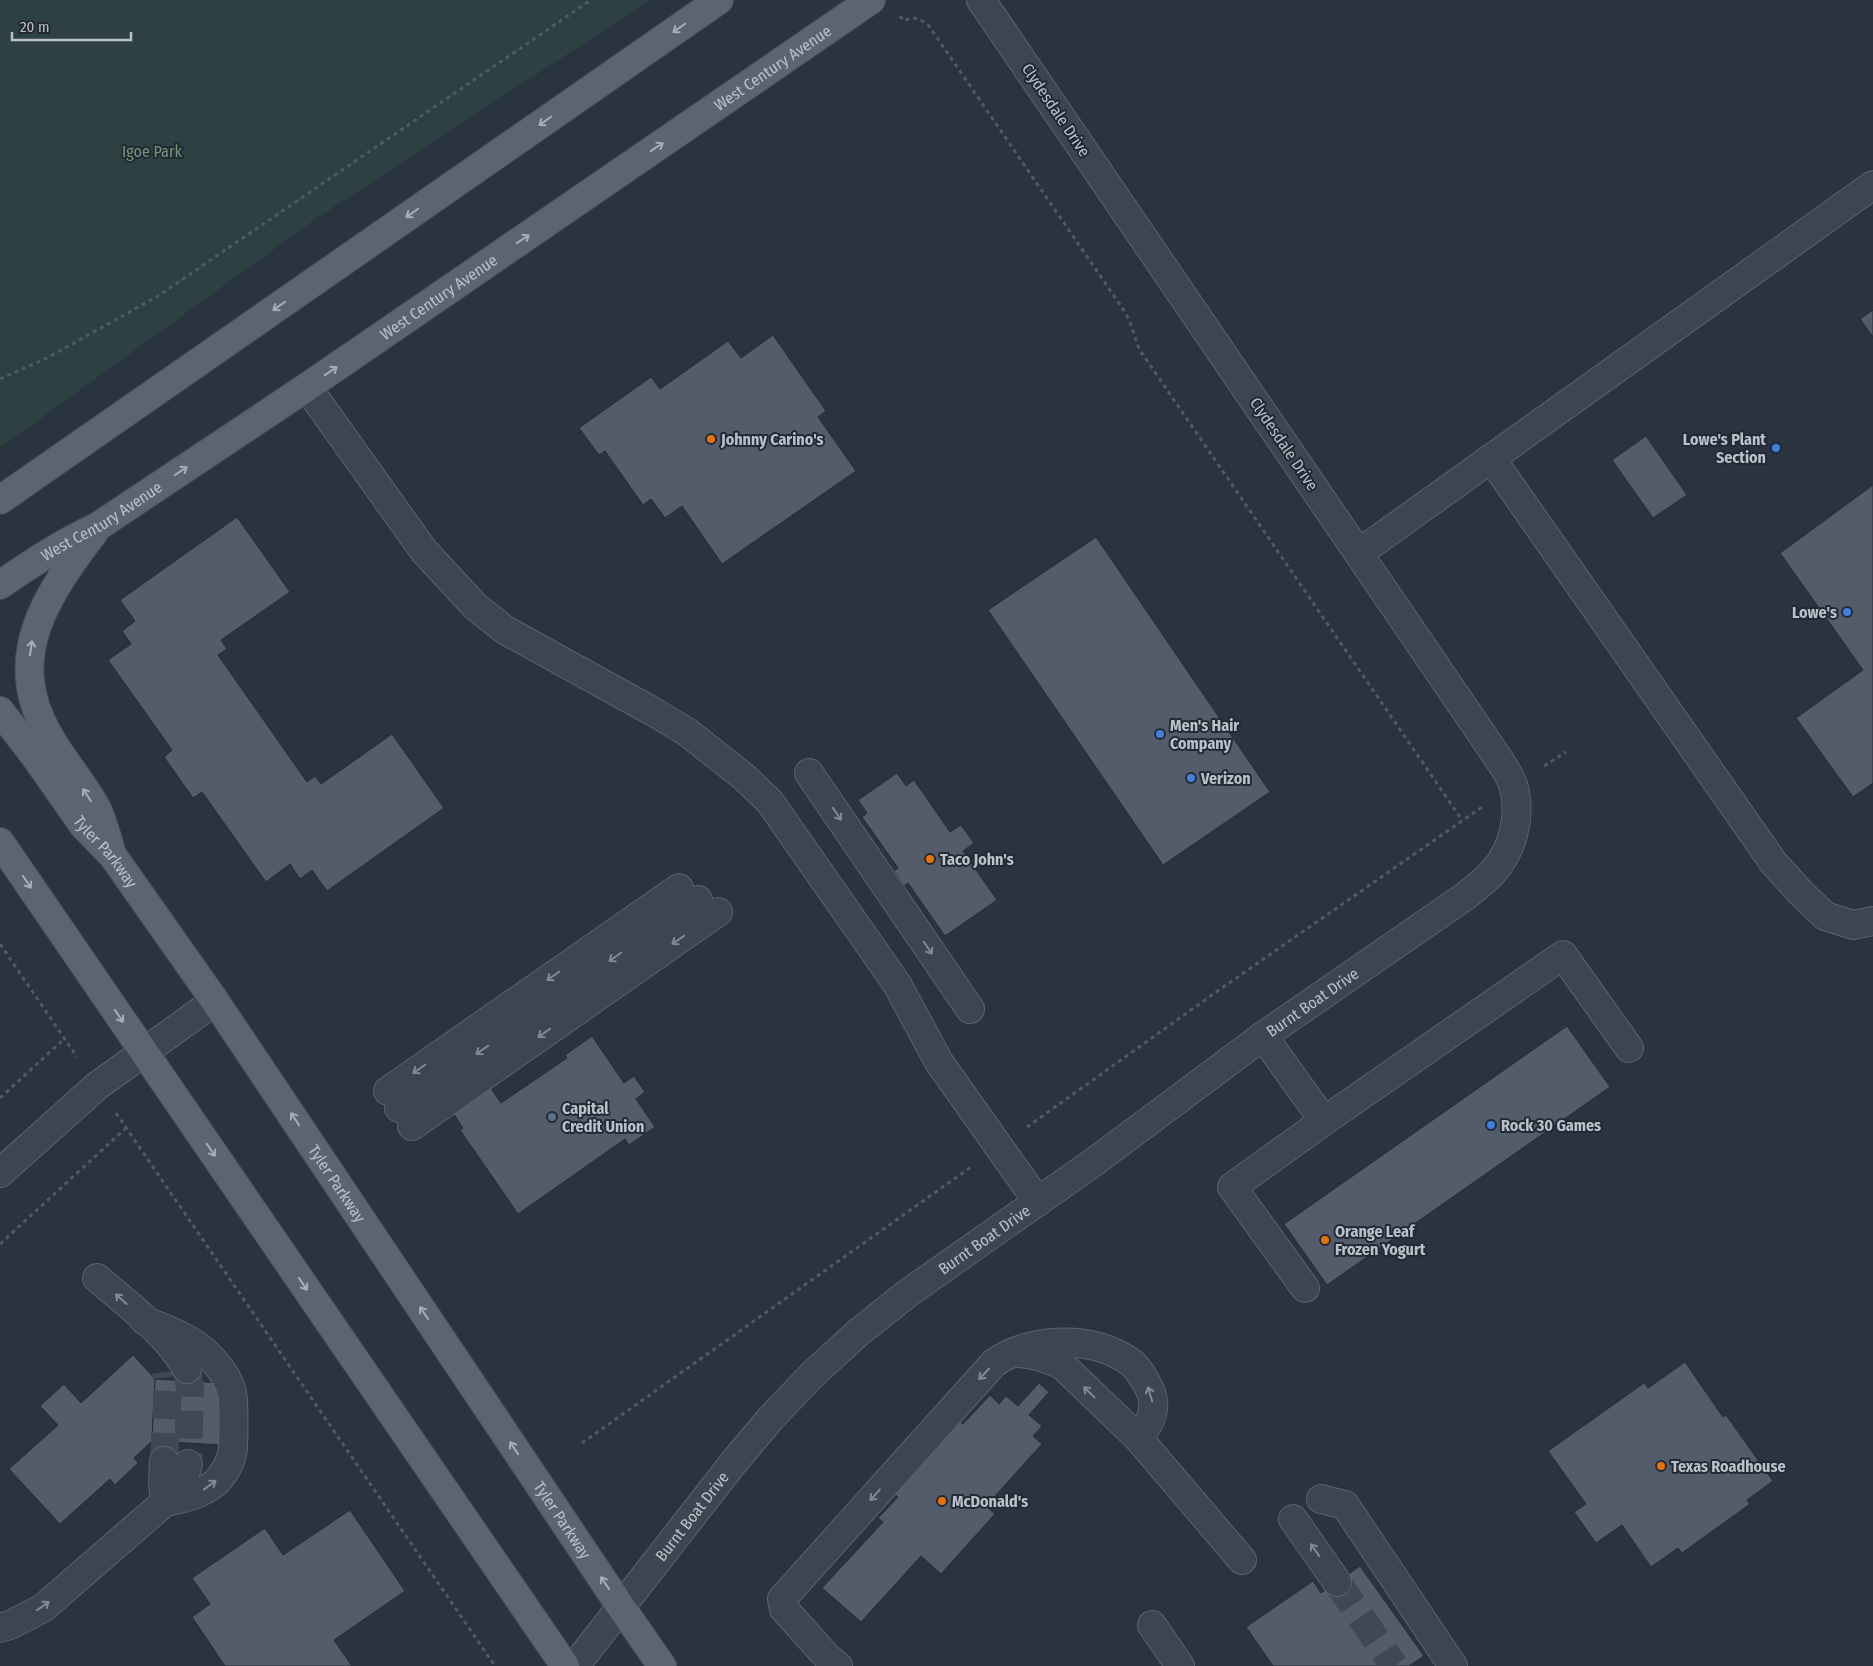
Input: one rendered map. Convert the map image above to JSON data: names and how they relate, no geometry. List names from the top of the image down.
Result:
{
  "streets": {
    "main road": ["West Century Avenue", "Tyler Parkway"],
    "street": ["Clydesdale Drive", "Burnt Boat Drive"]
  },
  "crossings": [
    ["Clydesdale Drive", "Burnt Boat Drive"],
    ["Tyler Parkway", "Burnt Boat Drive"]
  ],
  "parks": ["Igoe Park"],
  "places": [
    "Johnny Carino's",
    "Lowe's Plant Section",
    "Lowe's",
    "Men's Hair Company",
    "Verizon",
    "Taco John's",
    "Capital Credit Union",
    "Rock 30 Games",
    "Orange Leaf Frozen Yogurt",
    "Texas Roadhouse",
    "McDonald's"
  ],
  "scale_bar": "20 m"
}
